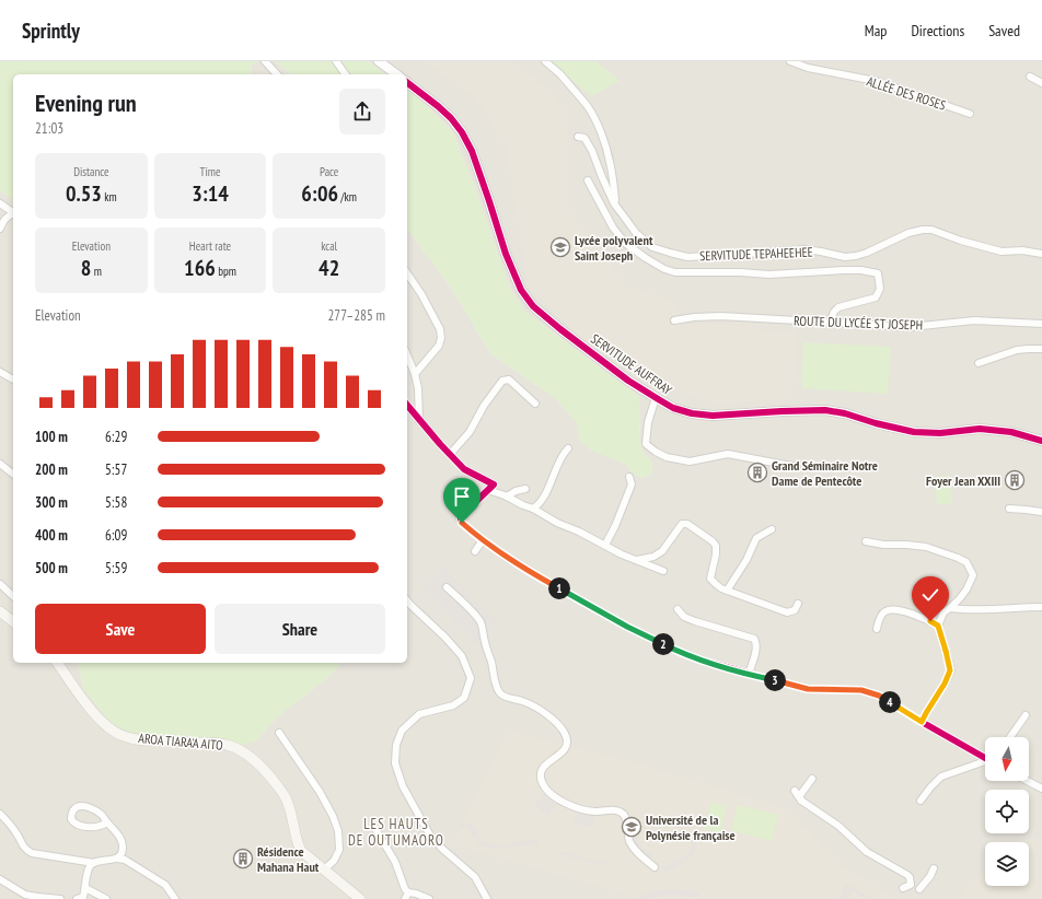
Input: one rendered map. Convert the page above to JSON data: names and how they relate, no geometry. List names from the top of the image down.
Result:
{
  "streets": {
    "main road": ["AROA TIARA'A AITO"],
    "street": [
      "ALLÉE DES ROSES",
      "SERVITUDE TEPAHEEHEE",
      "ROUTE DU LYCÉE ST JOSEPH",
      "SERVITUDE AUFFRAY"
    ]
  },
  "districts": ["LES HAUTS DE OUTUMAORO"],
  "places": {
    "school or university": ["Lycée polyvalent Saint Joseph", "Université de la Polynésie française"],
    "building": ["Grand Séminaire Notre Dame de Pentecôte", "Foyer Jean XXIII", "Résidence Mahana Haut"]
  },
  "north": "bottom",
  "page": {
    "header": "Sprintly",
    "nav": ["Map", "Directions", "Saved"],
    "heading": ["Evening run", "21:03"],
    "stats": [
      ["Distance", "0.53 km"],
      ["Time", "3:14"],
      ["Pace", "6:06 /km"],
      ["Elevation", "8 m"],
      ["Heart rate", "166 bpm"],
      ["kcal", "42"]
    ],
    "chart": ["Elevation", "277–285 m"],
    "list": [
      {
        "name": "100 m",
        "note": "6:29"
      },
      {
        "name": "200 m",
        "note": "5:57"
      },
      {
        "name": "300 m",
        "note": "5:58"
      },
      {
        "name": "400 m",
        "note": "6:09"
      },
      {
        "name": "500 m",
        "note": "5:59"
      }
    ],
    "pins": [
      "1",
      "2",
      "3",
      "4"
    ],
    "buttons": ["Save", "Share"]
  }
}
